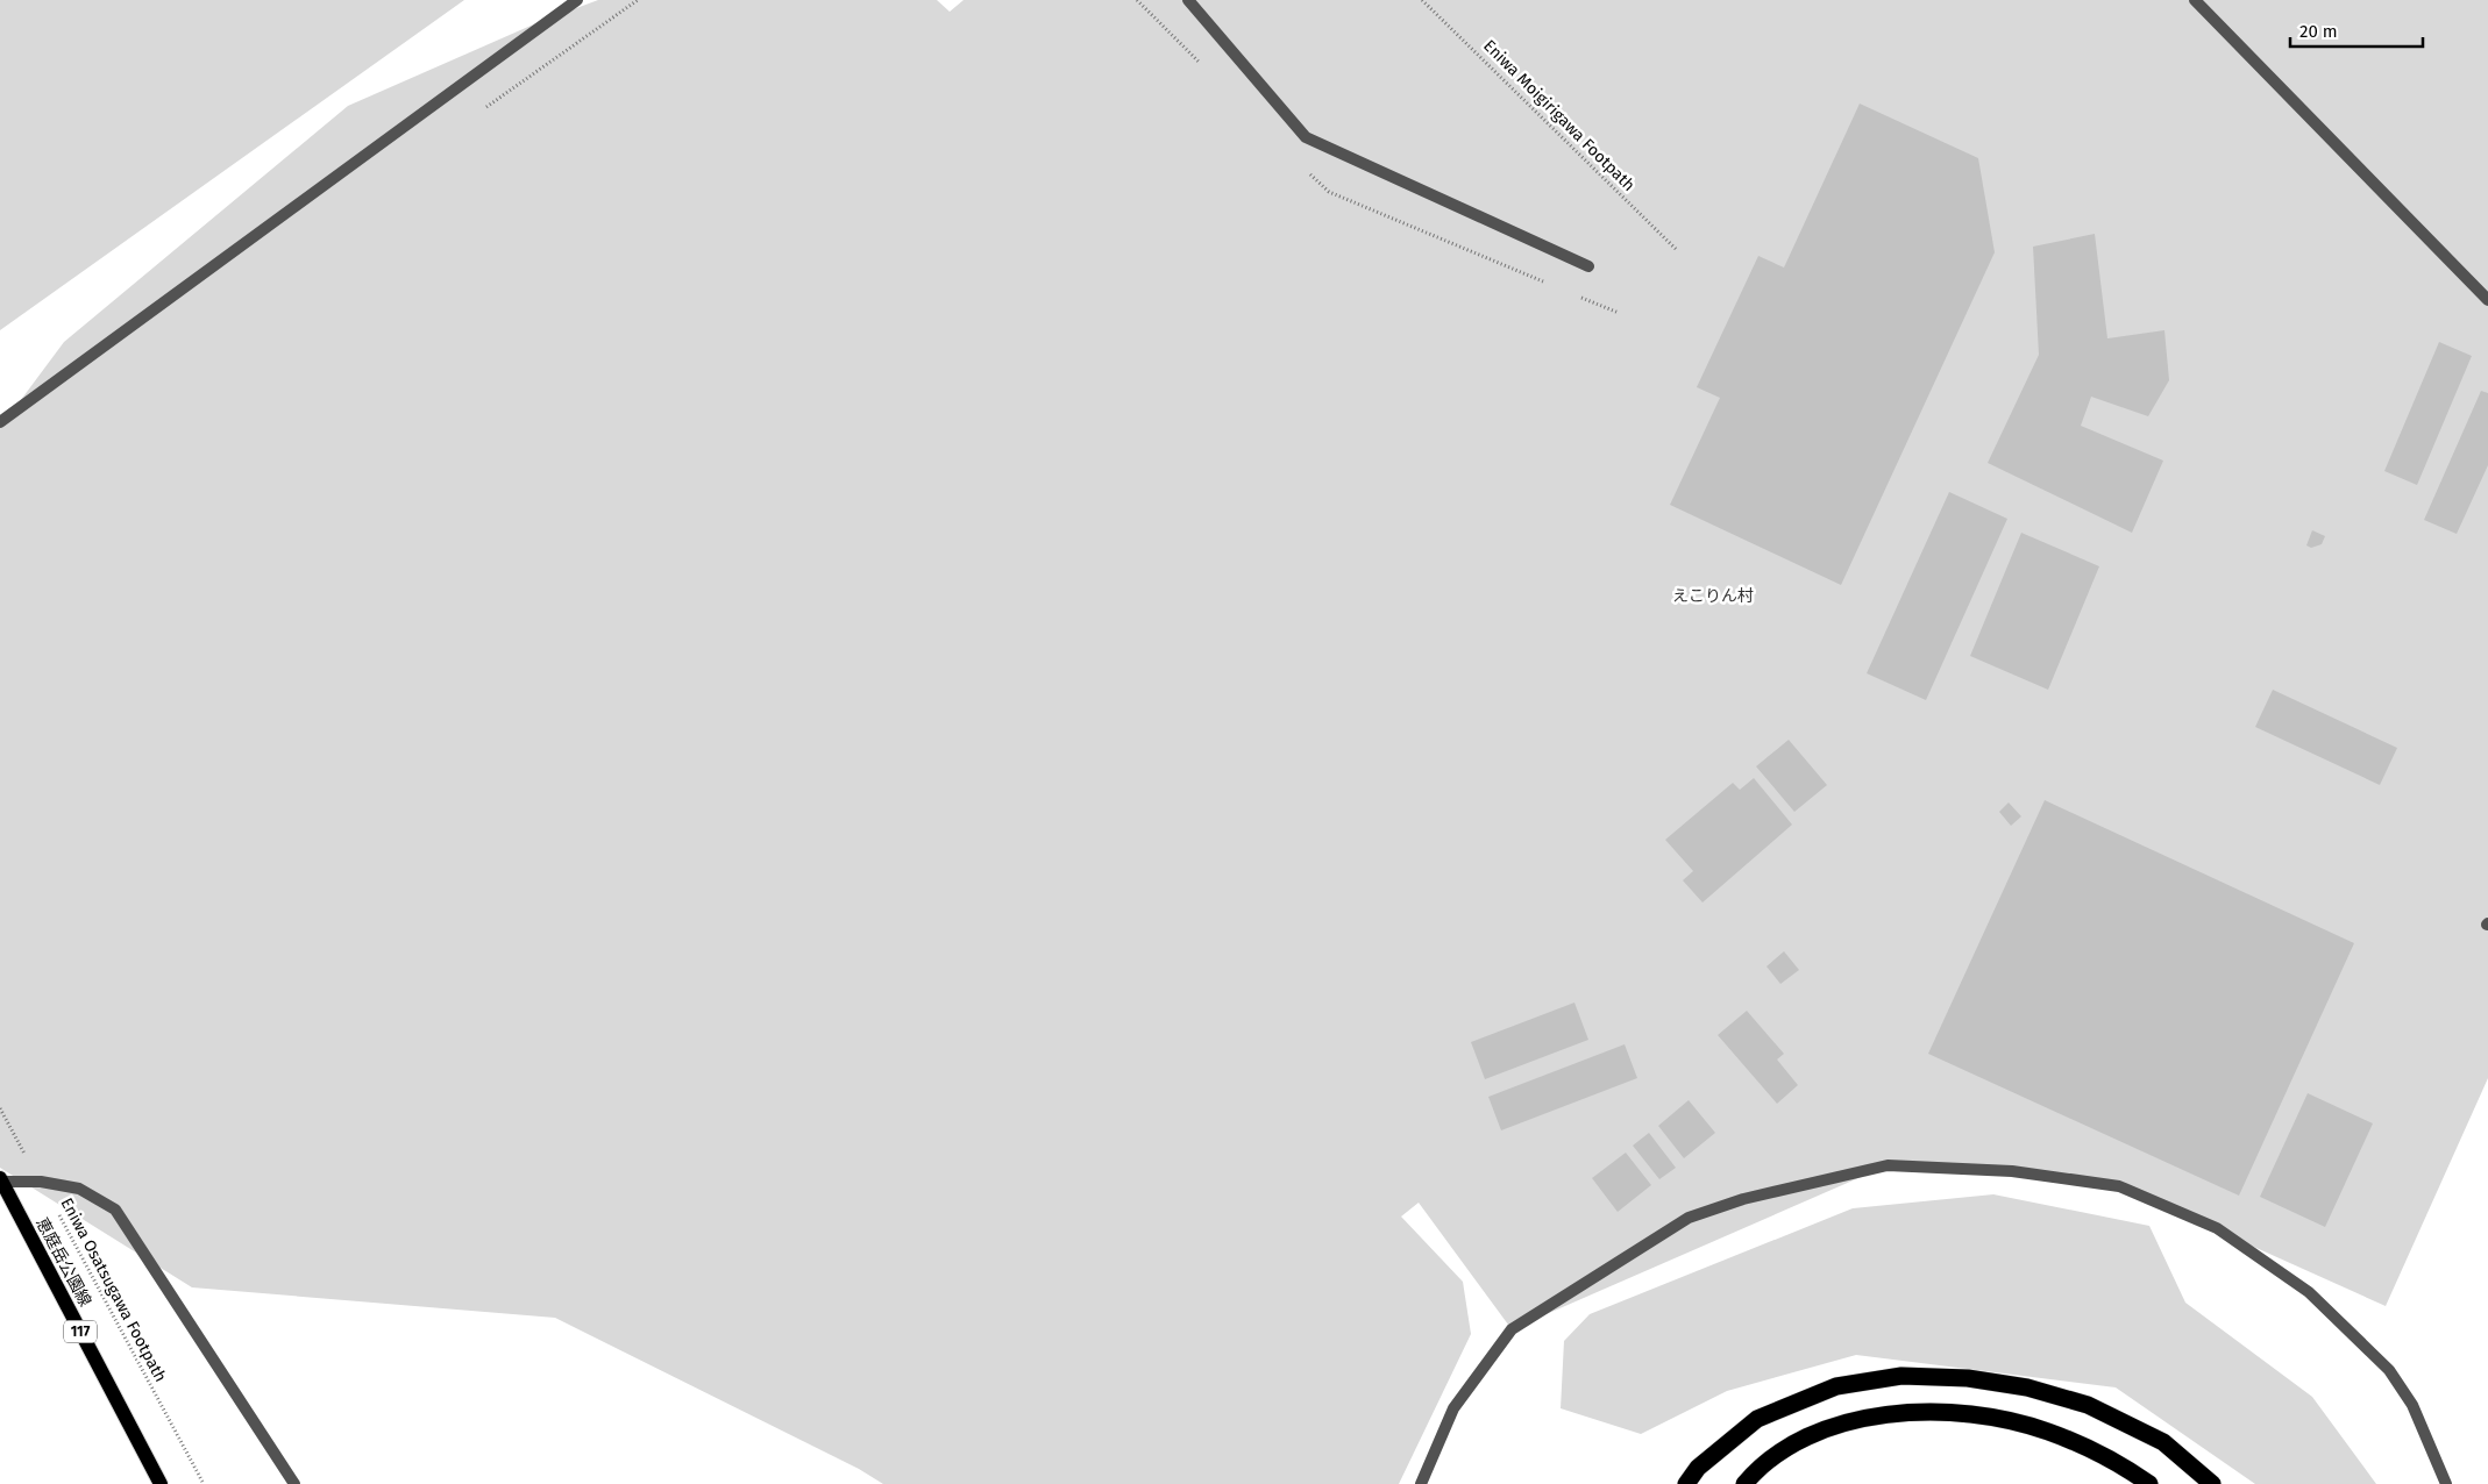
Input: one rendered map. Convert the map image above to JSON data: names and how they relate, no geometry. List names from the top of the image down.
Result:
{
  "streets": {
    "main road": ["恵庭岳公園線", "117"],
    "path": ["Eniwa Moigirigawa Footpath", "Eniwa Osatsugawa Footpath"]
  },
  "parks": ["えこりん村"],
  "scale_bar": "20 m"
}
